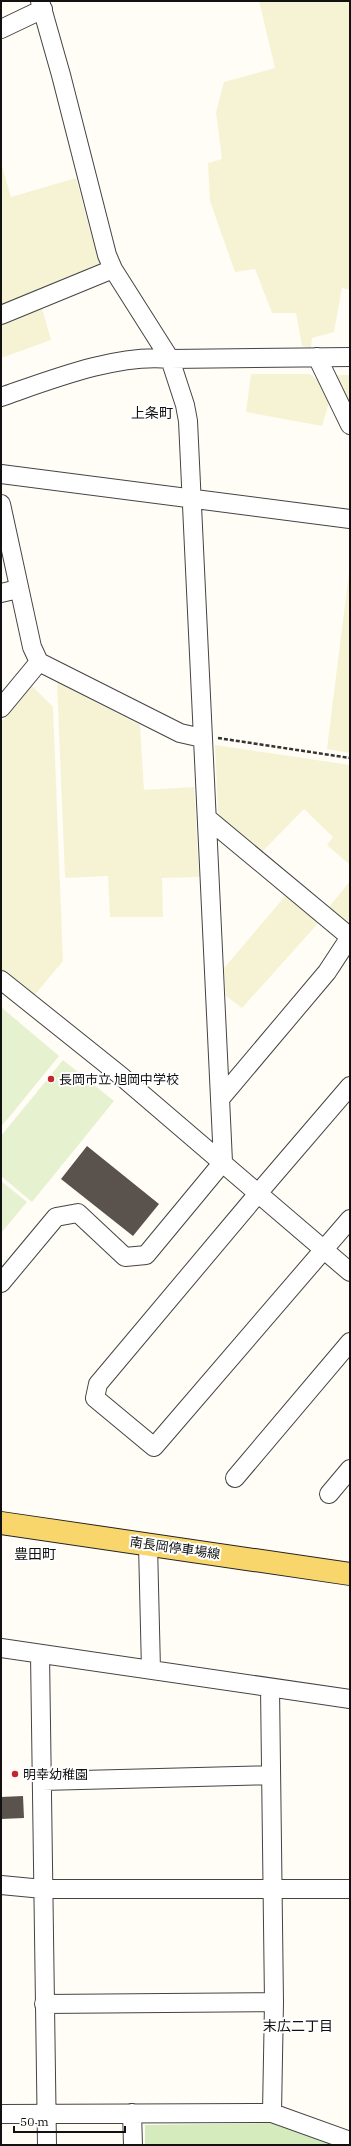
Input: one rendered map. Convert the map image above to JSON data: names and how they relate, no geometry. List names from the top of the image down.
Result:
{
  "streets": {
    "main road": ["南長岡停車場線"]
  },
  "districts": ["上条町", "豊田町", "末広二丁目"],
  "places": ["長岡市立 旭岡中学校", "明幸幼稚園"],
  "scale_bar": "50 m"
}
